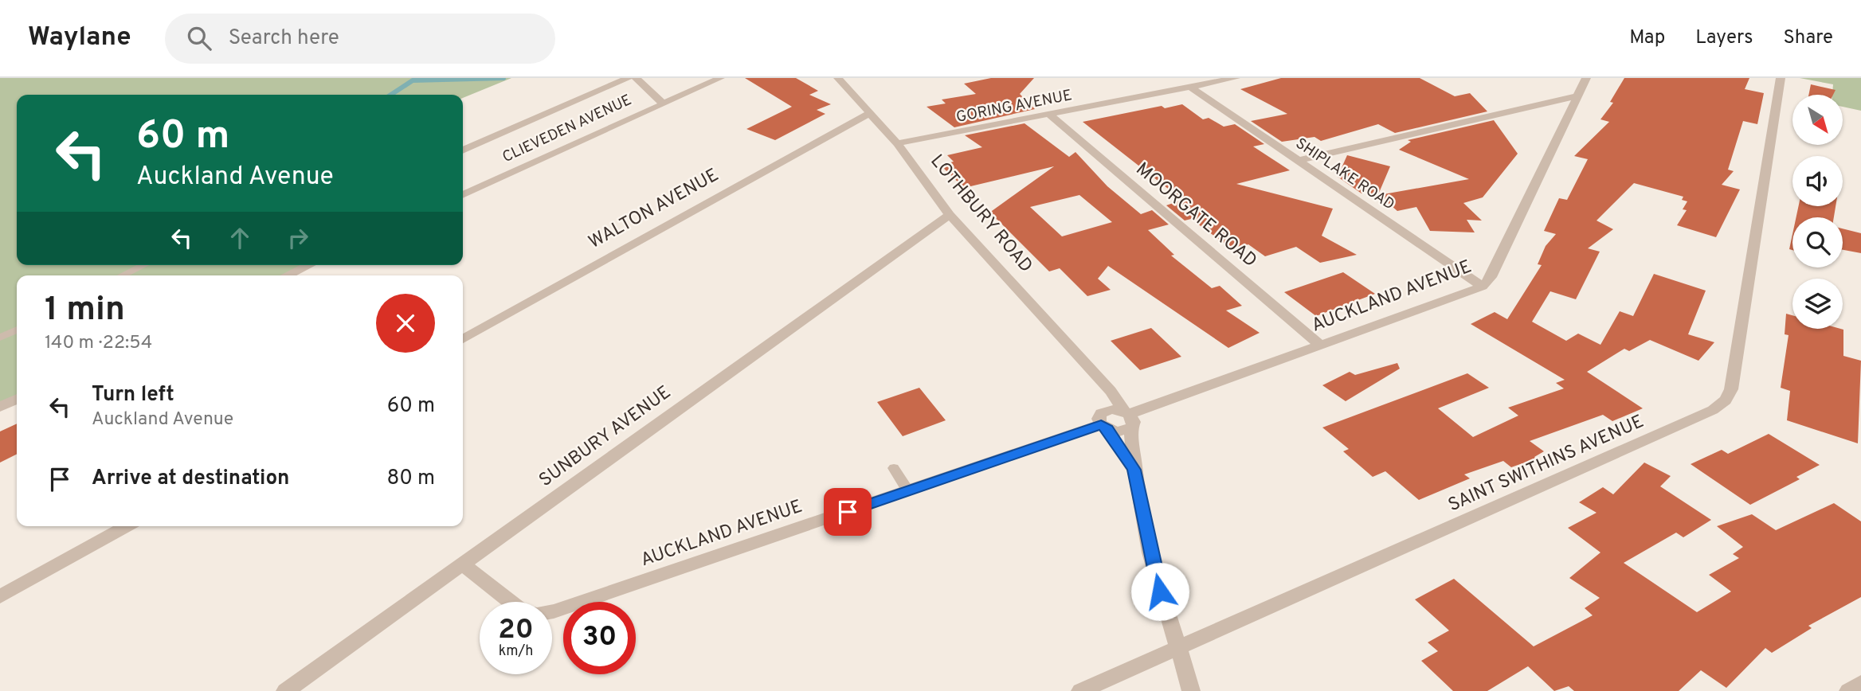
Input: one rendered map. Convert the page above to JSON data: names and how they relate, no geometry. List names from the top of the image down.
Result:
{
  "streets": {
    "street": [
      "GORING AVENUE",
      "CLIEVEDEN AVENUE",
      "SHIPLAKE ROAD",
      "WALTON AVENUE",
      "LOTHBURY ROAD",
      "MOORGATE ROAD",
      "AUCKLAND AVENUE",
      "SUNBURY AVENUE",
      "SAINT SWITHINS AVENUE"
    ]
  },
  "crossings": [
    ["GORING AVENUE", "SHIPLAKE ROAD"],
    ["GORING AVENUE", "LOTHBURY ROAD"],
    ["GORING AVENUE", "MOORGATE ROAD"],
    ["SHIPLAKE ROAD", "AUCKLAND AVENUE"],
    ["WALTON AVENUE", "LOTHBURY ROAD"],
    ["LOTHBURY ROAD", "AUCKLAND AVENUE"],
    ["LOTHBURY ROAD", "SUNBURY AVENUE"],
    ["MOORGATE ROAD", "AUCKLAND AVENUE"],
    ["AUCKLAND AVENUE", "SUNBURY AVENUE"]
  ],
  "north": "bottom right",
  "page": {
    "header": "Waylane",
    "search": "Search here",
    "nav": ["Map", "Layers", "Share"],
    "turn": ["60 m", "Auckland Avenue"],
    "heading": ["1 min", "140 m · 22:54"],
    "list": [
      {
        "name": "Turn left",
        "note": "Auckland Avenue",
        "value": "60 m"
      },
      {
        "name": "Arrive at destination",
        "value": "80 m"
      }
    ],
    "speed": "20 km/h",
    "limit": "30"
  }
}
